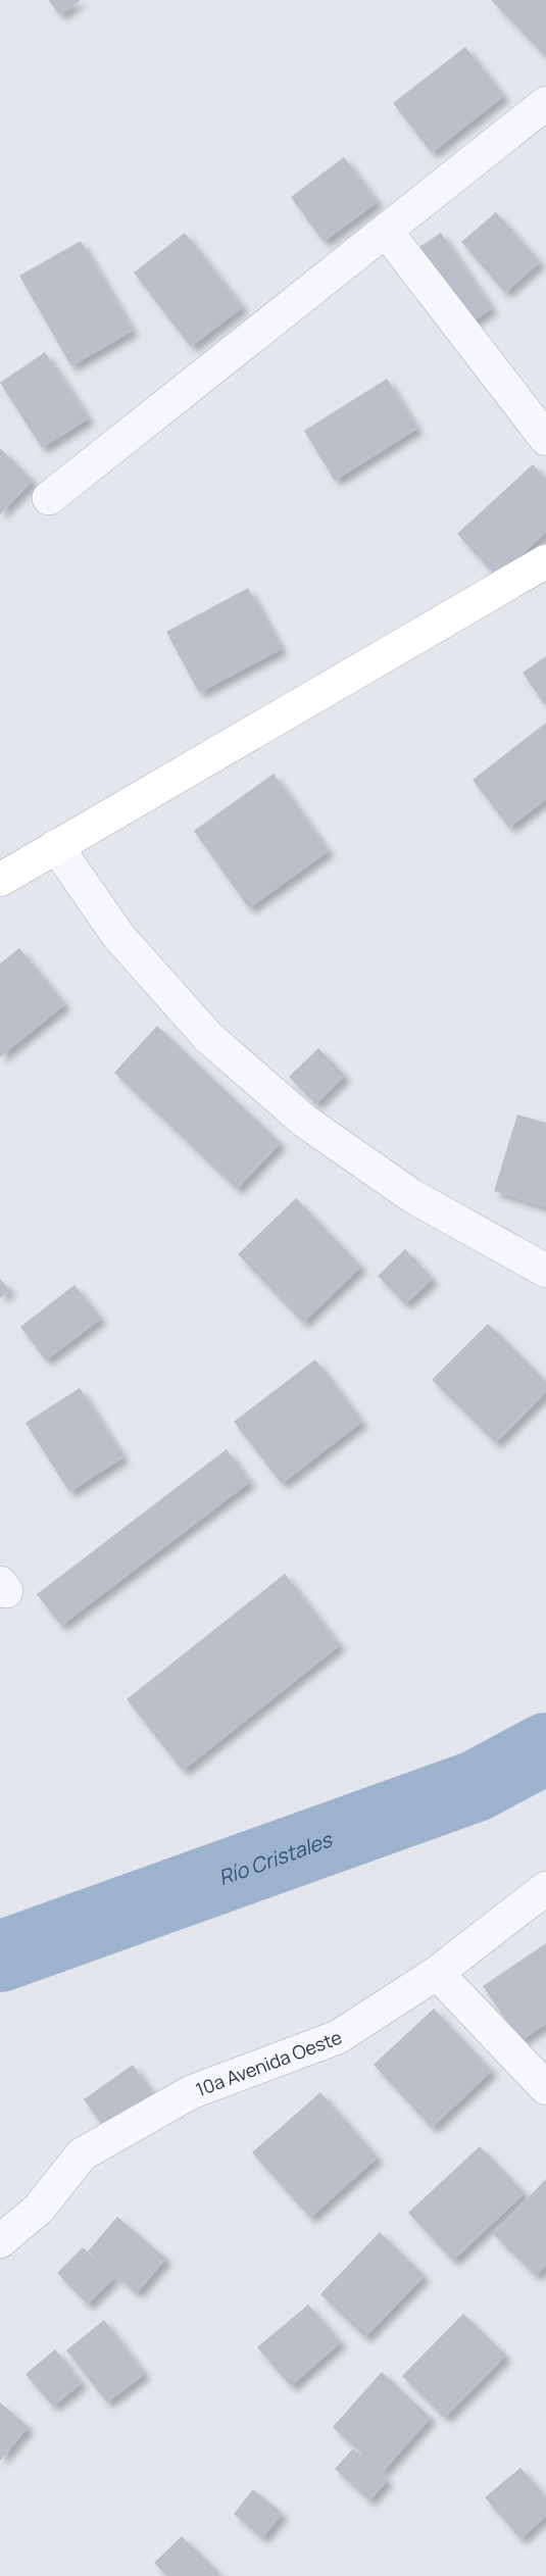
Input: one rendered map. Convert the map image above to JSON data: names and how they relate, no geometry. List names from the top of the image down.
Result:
{
  "streets": {
    "street": ["10a Avenida Oeste"]
  },
  "water": ["Río Cristales"]
}
